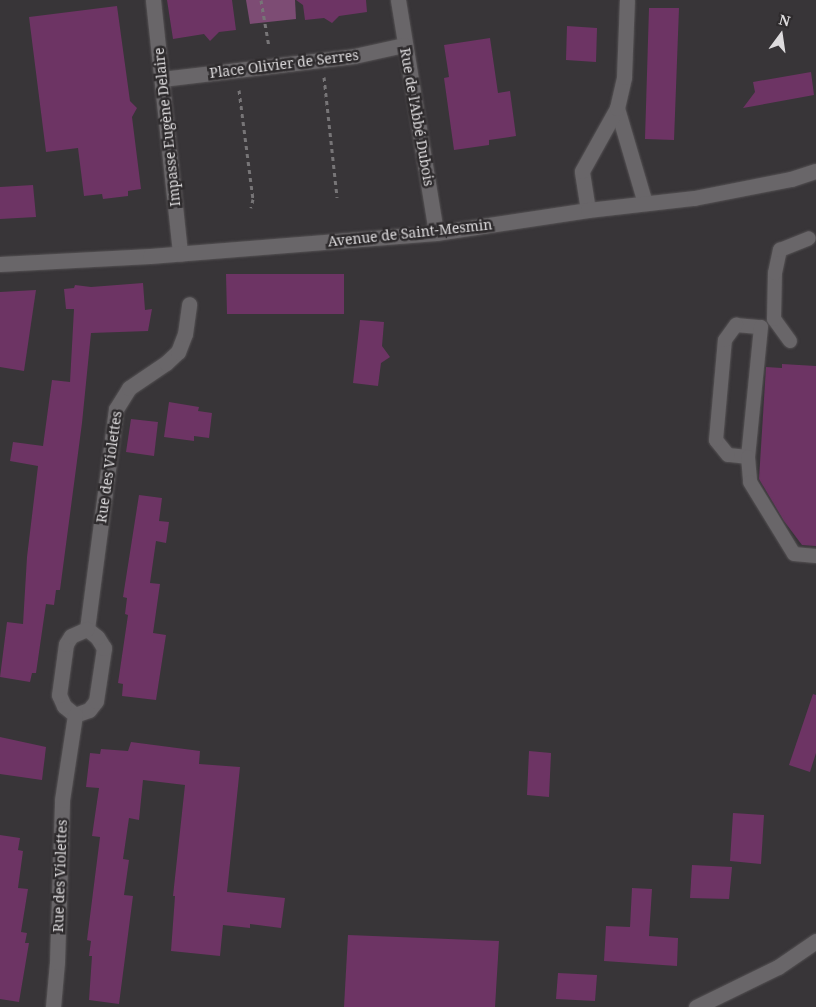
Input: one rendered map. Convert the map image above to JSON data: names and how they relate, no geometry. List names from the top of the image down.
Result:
{
  "streets": {
    "street": [
      "Place Olivier de Serres",
      "Rue de l'Abbé Dubois",
      "Impasse Eugène Delaire",
      "Avenue de Saint-Mesmin",
      "Rue des Violettes"
    ]
  },
  "crossings": [
    ["Place Olivier de Serres", "Rue de l'Abbé Dubois"],
    ["Place Olivier de Serres", "Impasse Eugène Delaire"],
    ["Rue de l'Abbé Dubois", "Avenue de Saint-Mesmin"],
    ["Impasse Eugène Delaire", "Avenue de Saint-Mesmin"]
  ],
  "north": "top"
}
